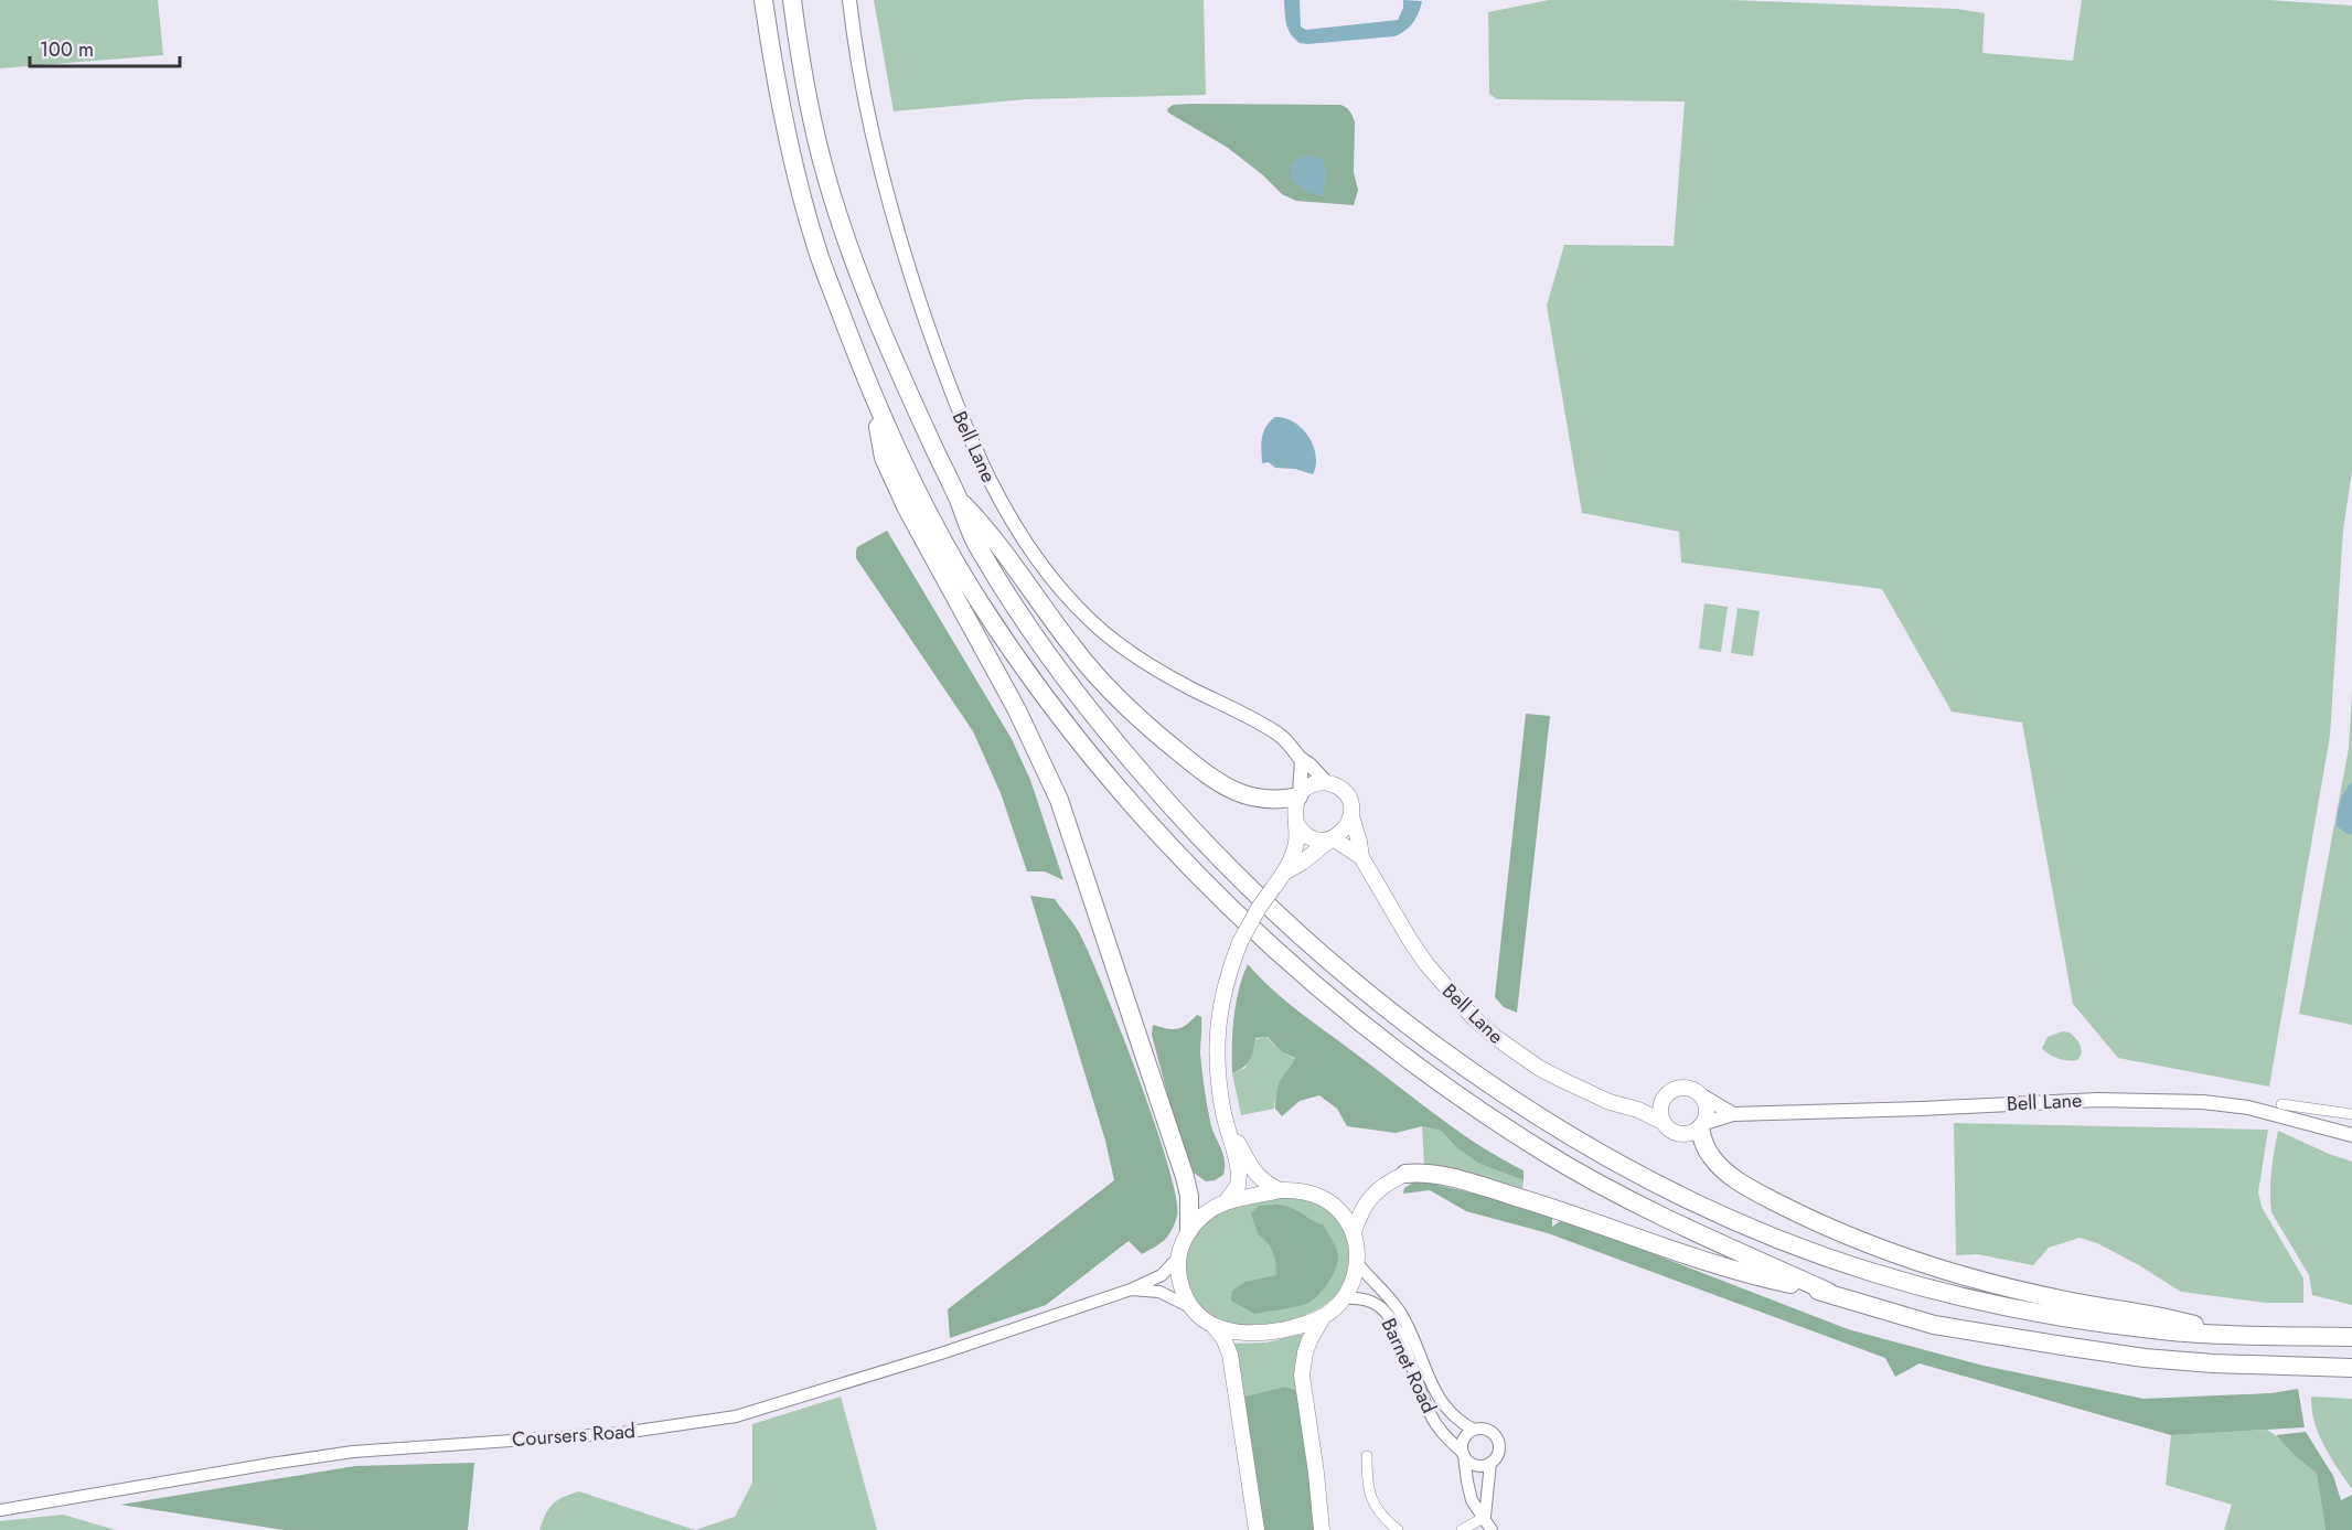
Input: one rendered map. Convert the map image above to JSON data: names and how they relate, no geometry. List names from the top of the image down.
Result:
{
  "streets": {
    "main road": ["Bell Lane"],
    "street": ["Barnet Road", "Coursers Road"]
  },
  "crossings": [
    ["Barnet Road", "Coursers Road"]
  ],
  "scale_bar": "100 m"
}
